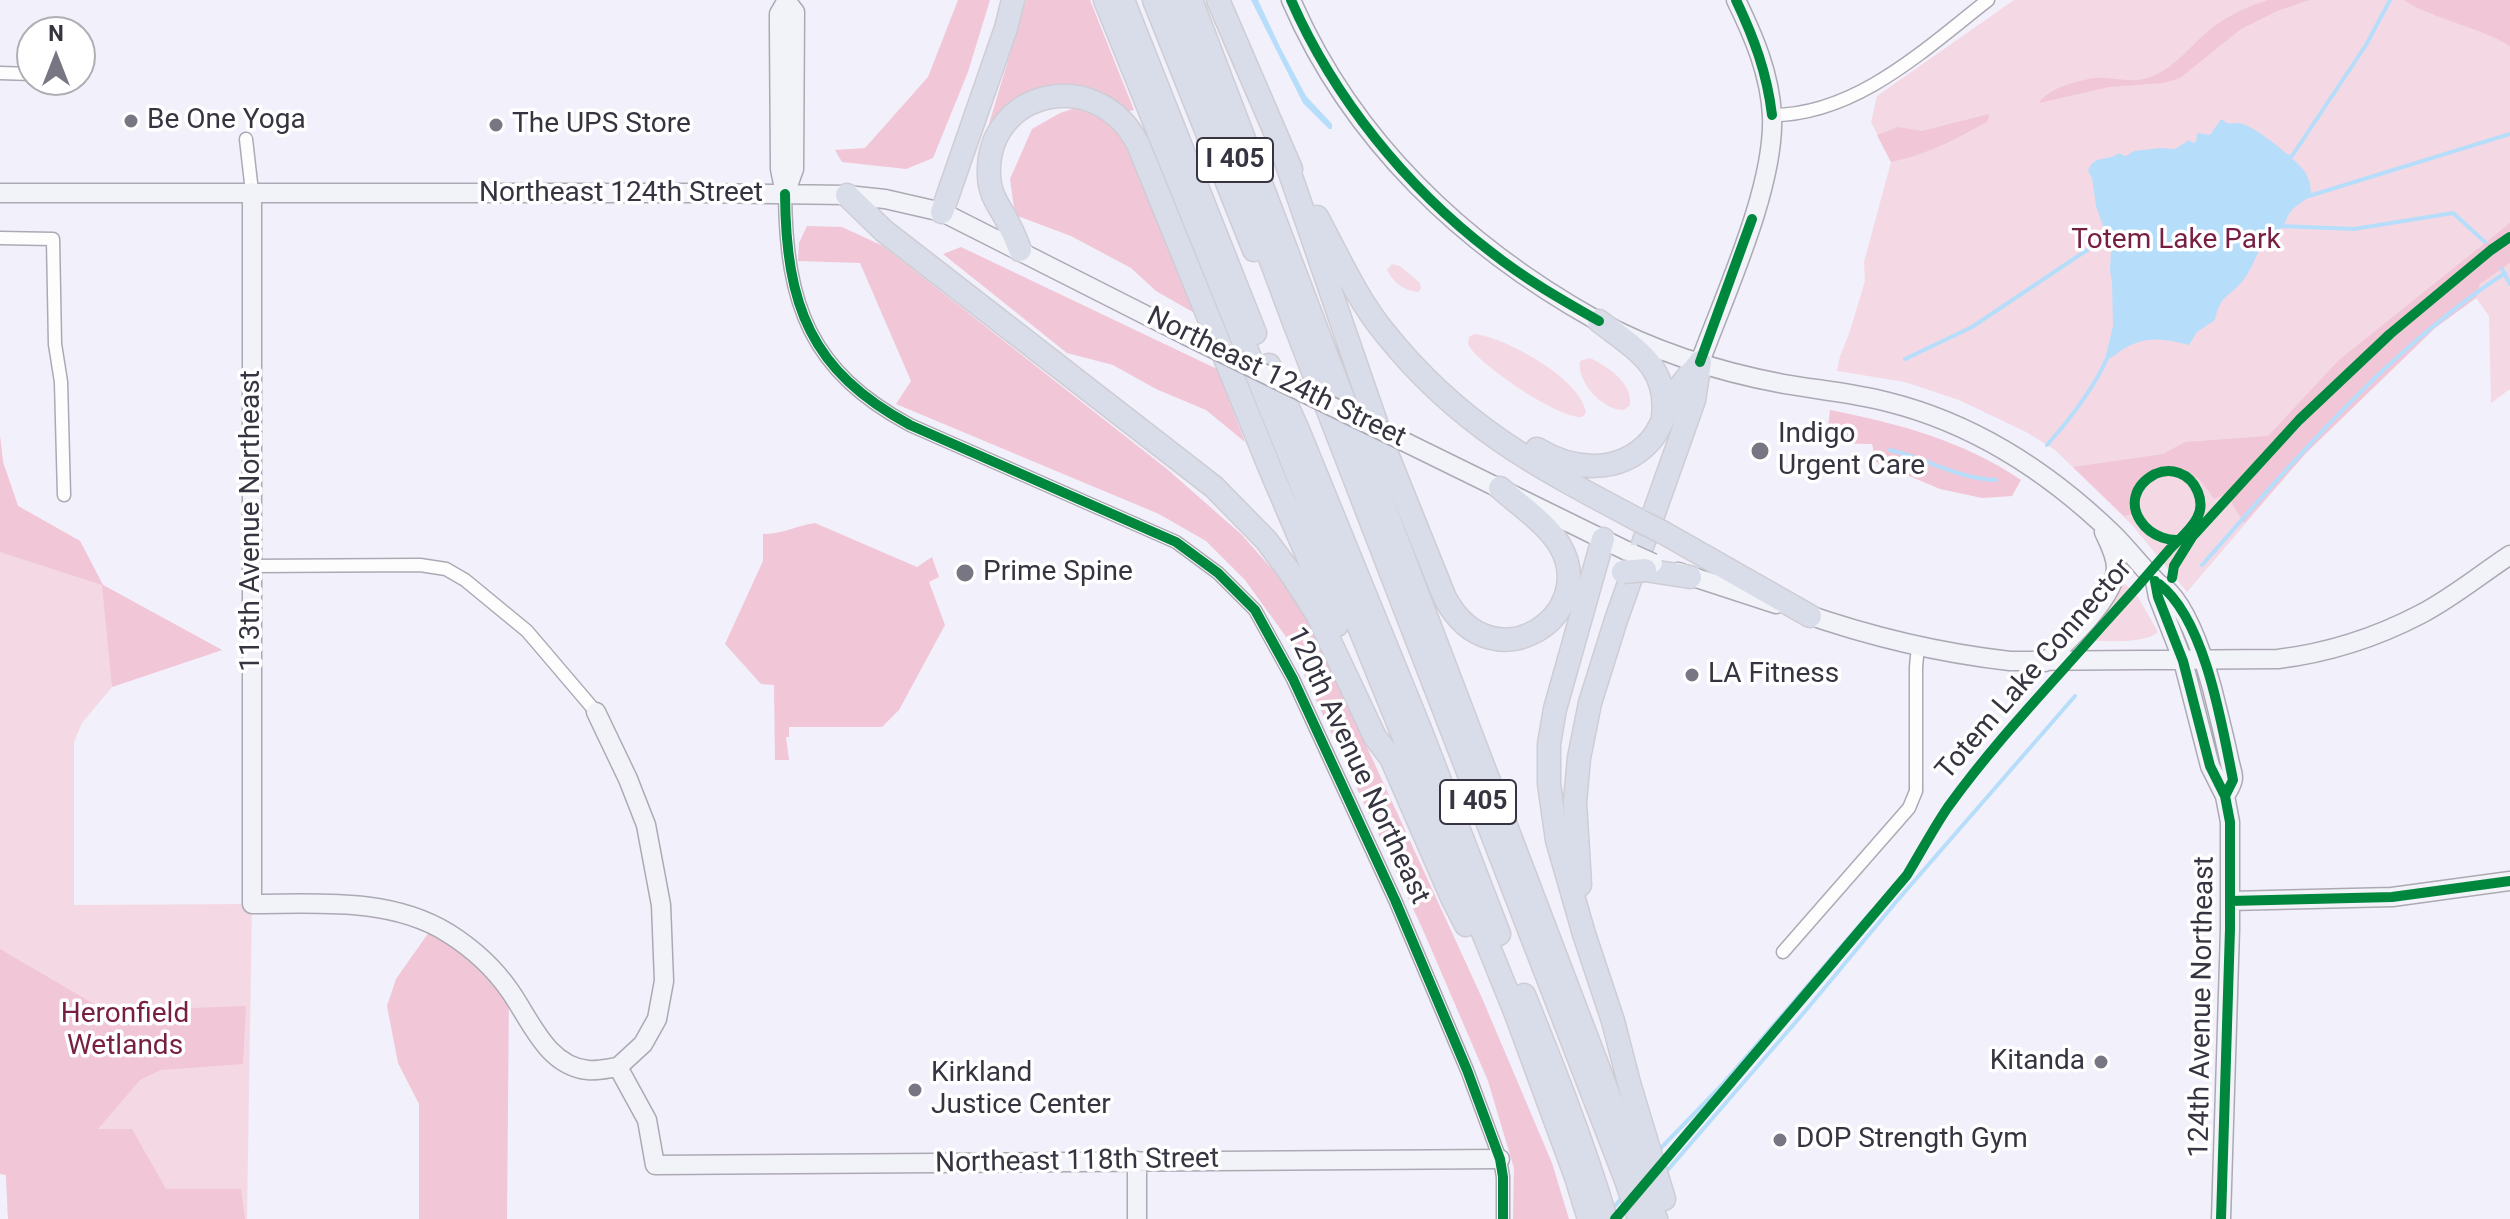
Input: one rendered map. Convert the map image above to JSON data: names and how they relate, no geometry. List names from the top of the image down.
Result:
{
  "streets": {
    "highway": ["I 405"],
    "main road": [
      "Northeast 124th Street",
      "113th Avenue Northeast",
      "124th Avenue Northeast",
      "Northeast 118th Street"
    ],
    "street": ["120th Avenue Northeast"],
    "cycle path": ["Totem Lake Connector"]
  },
  "crossings": [
    ["Northeast 124th Street", "113th Avenue Northeast"],
    ["Northeast 124th Street", "120th Avenue Northeast"],
    ["113th Avenue Northeast", "Northeast 118th Street"],
    ["120th Avenue Northeast", "Northeast 118th Street"]
  ],
  "parks": ["Totem Lake Park", "Heronfield Wetlands"],
  "places": [
    "Be One Yoga",
    "The UPS Store",
    "Indigo Urgent Care",
    "Prime Spine",
    "LA Fitness",
    "Kitanda",
    "Kirkland Justice Center",
    "DOP Strength Gym"
  ],
  "north": "top"
}
